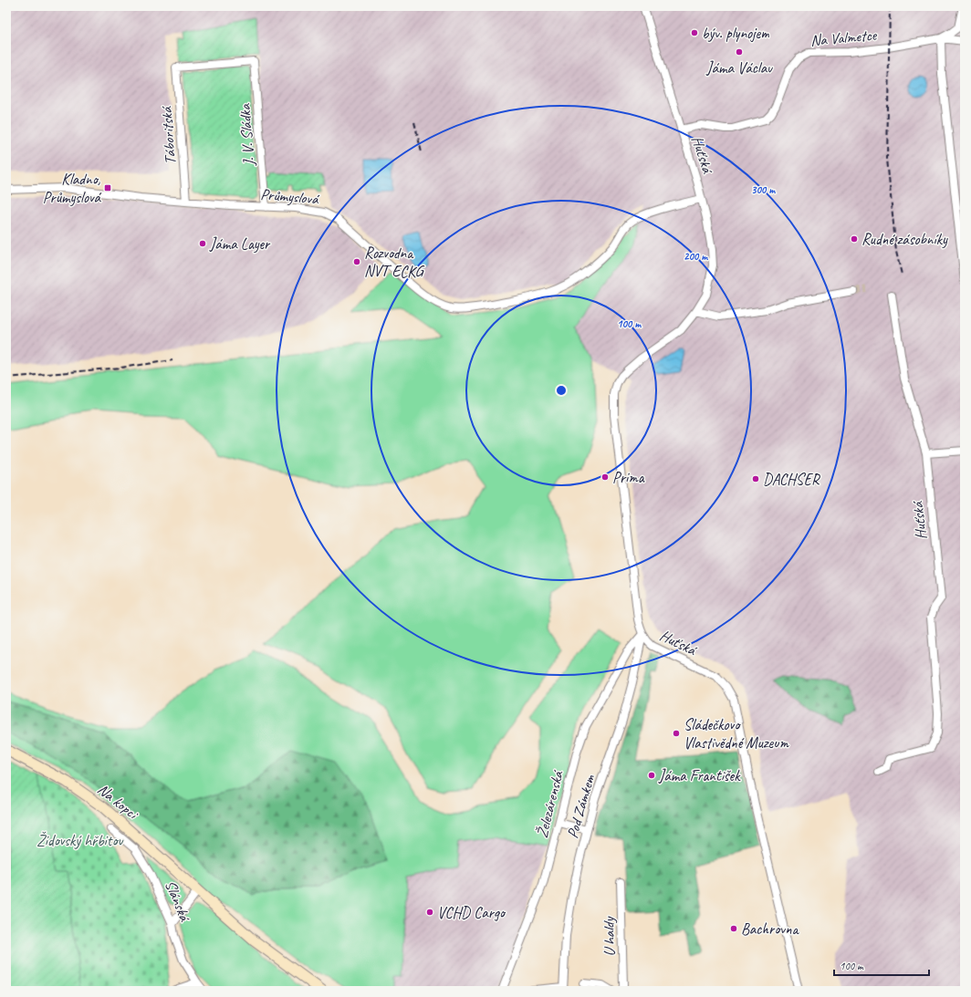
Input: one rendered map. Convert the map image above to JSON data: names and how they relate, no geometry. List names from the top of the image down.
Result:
{
  "streets": {
    "main road": ["Na kopci", "Slánská"],
    "street": [
      "Na Valmetce",
      "J. V. Sládka",
      "Táboritská",
      "Huťská",
      "Průmyslová",
      "Železárenská",
      "Pod Zámkem",
      "U haldy"
    ]
  },
  "crossings": [
    ["Na Valmetce", "Huťská"],
    ["J. V. Sládka", "Táboritská"],
    ["J. V. Sládka", "Průmyslová"],
    ["Táboritská", "Průmyslová"],
    ["Huťská", "Průmyslová"],
    ["Huťská", "Železárenská"],
    ["Huťská", "Pod Zámkem"],
    ["Na kopci", "Slánská"],
    ["Železárenská", "Pod Zámkem"]
  ],
  "parks": ["Židovský hřbitov"],
  "places": {
    "other": [
      "býv. plynojem",
      "Jáma Václav",
      "Rudné zásobníky",
      "Jáma Layer",
      "Rozvodna NVT ECKG",
      "Prima",
      "DACHSER",
      "Sládečkovo Vlastivědné Muzeum",
      "Jáma František",
      "VCHD Cargo",
      "Bachrovna"
    ],
    "transit": ["Kladno, Průmyslová"]
  },
  "scale_bar": "100 m",
  "rings": ["300 m", "200 m", "100 m"]
}
